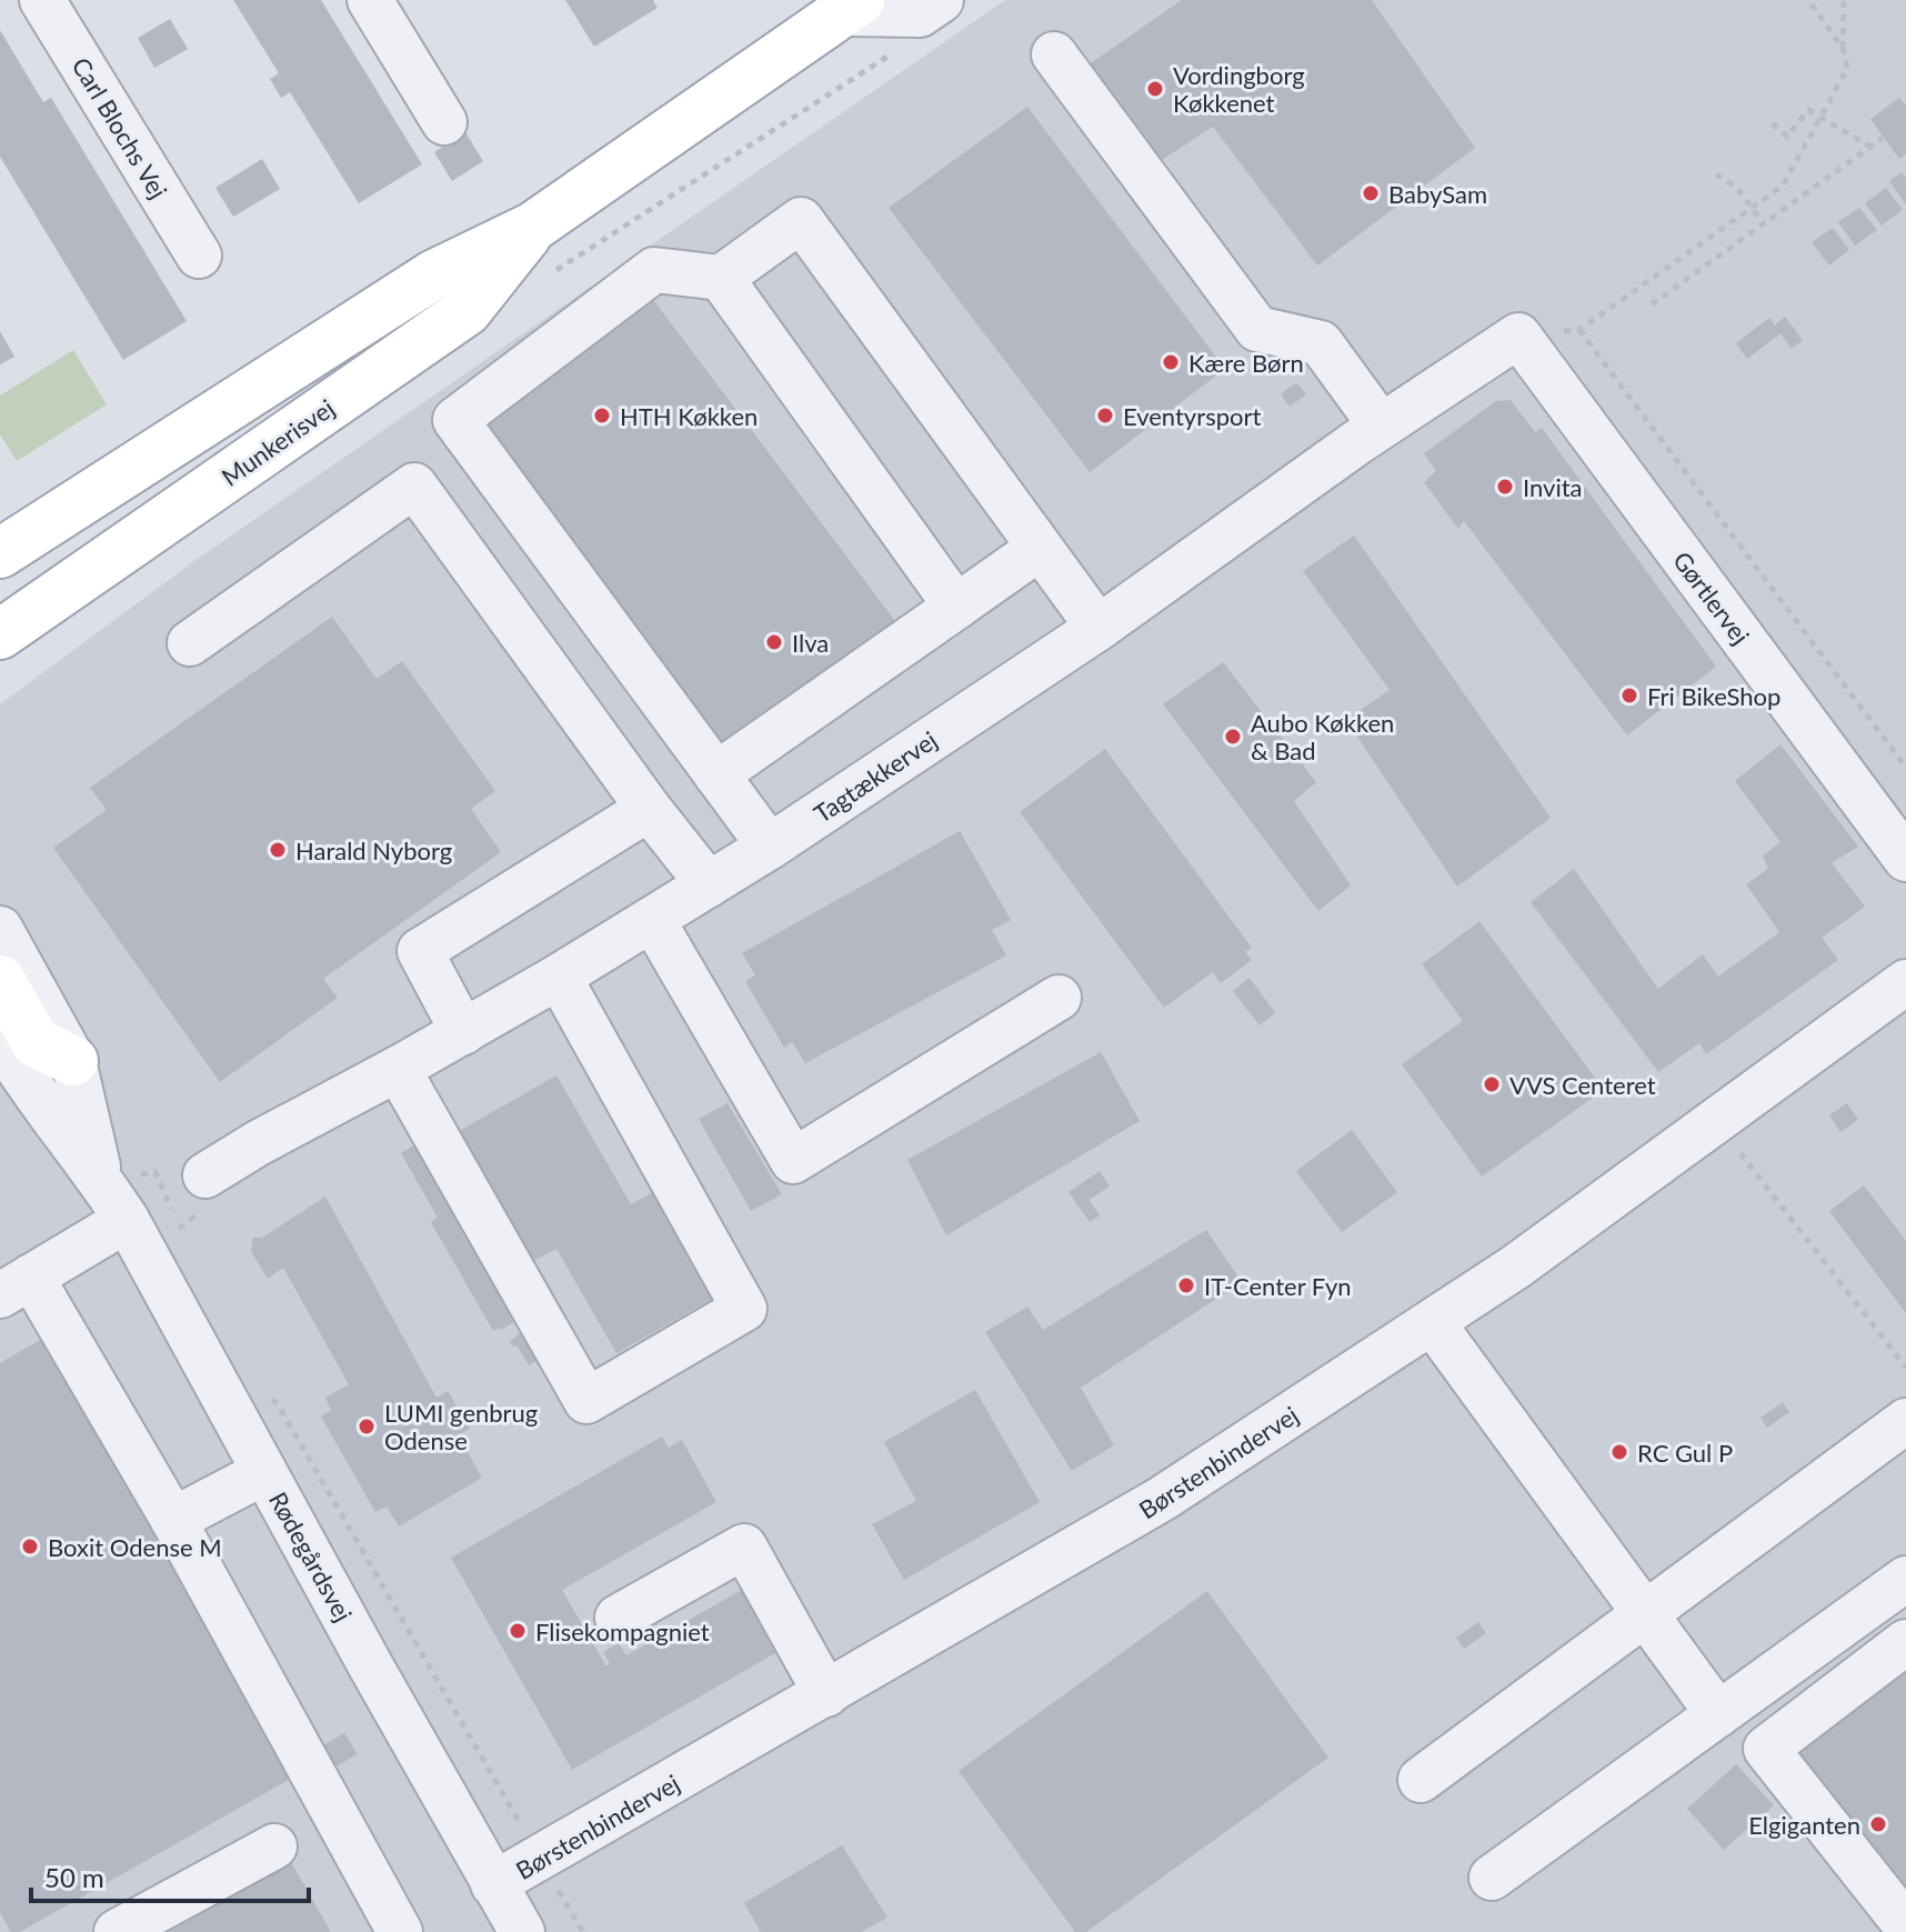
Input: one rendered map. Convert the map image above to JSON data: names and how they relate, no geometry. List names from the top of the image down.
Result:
{
  "streets": {
    "main road": ["Munkerisvej"],
    "street": [
      "Carl Blochs Vej",
      "Gørtlervej",
      "Tagtækkervej",
      "Børstenbindervej",
      "Rødegårdsvej"
    ]
  },
  "crossings": [
    ["Gørtlervej", "Tagtækkervej"],
    ["Børstenbindervej", "Rødegårdsvej"]
  ],
  "places": [
    "Vordingborg Køkkenet",
    "BabySam",
    "Kære Børn",
    "HTH Køkken",
    "Eventyrsport",
    "Invita",
    "Ilva",
    "Fri BikeShop",
    "Aubo Køkken & Bad",
    "Harald Nyborg",
    "VVS Centeret",
    "IT-Center Fyn",
    "LUMI genbrug Odense",
    "RC Gul P",
    "Boxit Odense M",
    "Flisekompagniet",
    "Elgiganten"
  ],
  "scale_bar": "50 m"
}
